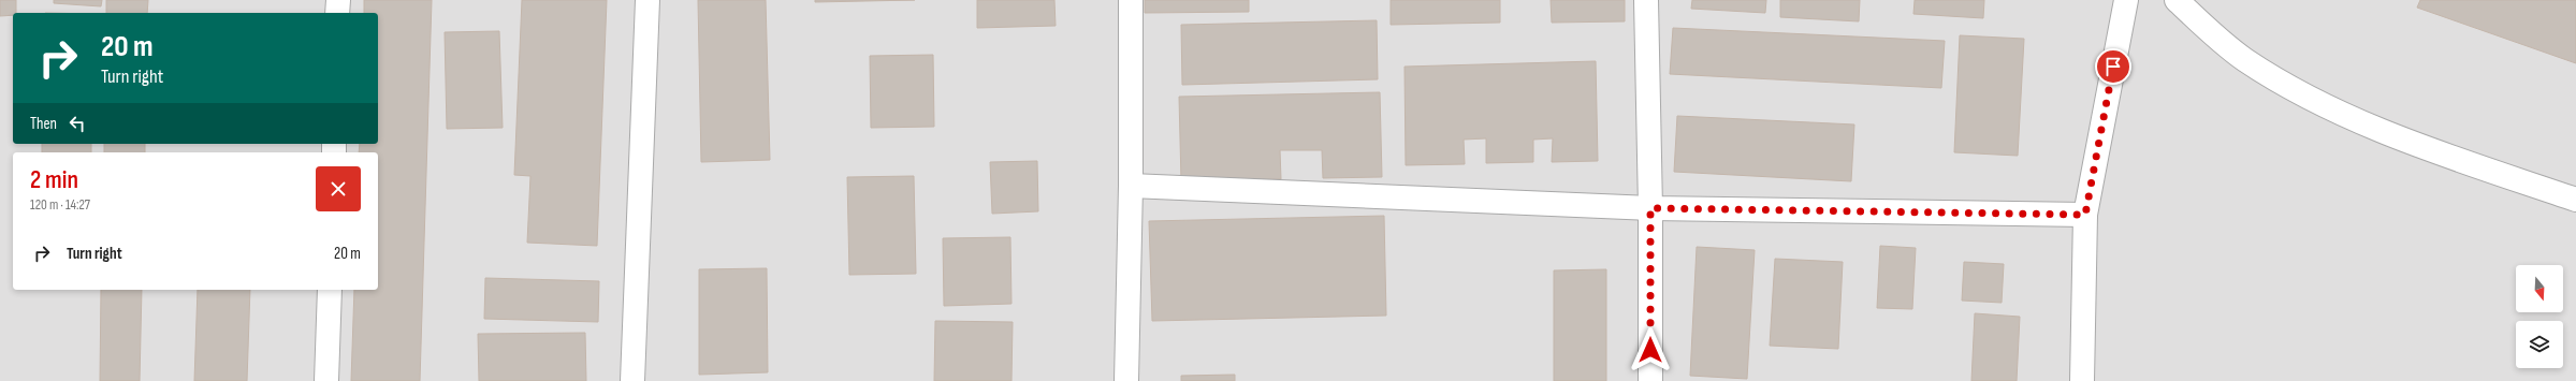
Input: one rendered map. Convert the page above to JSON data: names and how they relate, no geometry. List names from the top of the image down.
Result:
{
  "north": "bottom",
  "page": {
    "turn": ["20 m", "Turn right"],
    "then": "Then",
    "heading": ["2 min", "120 m · 14:27"],
    "list": [
      {
        "name": "Turn right",
        "value": "20 m"
      }
    ]
  }
}
